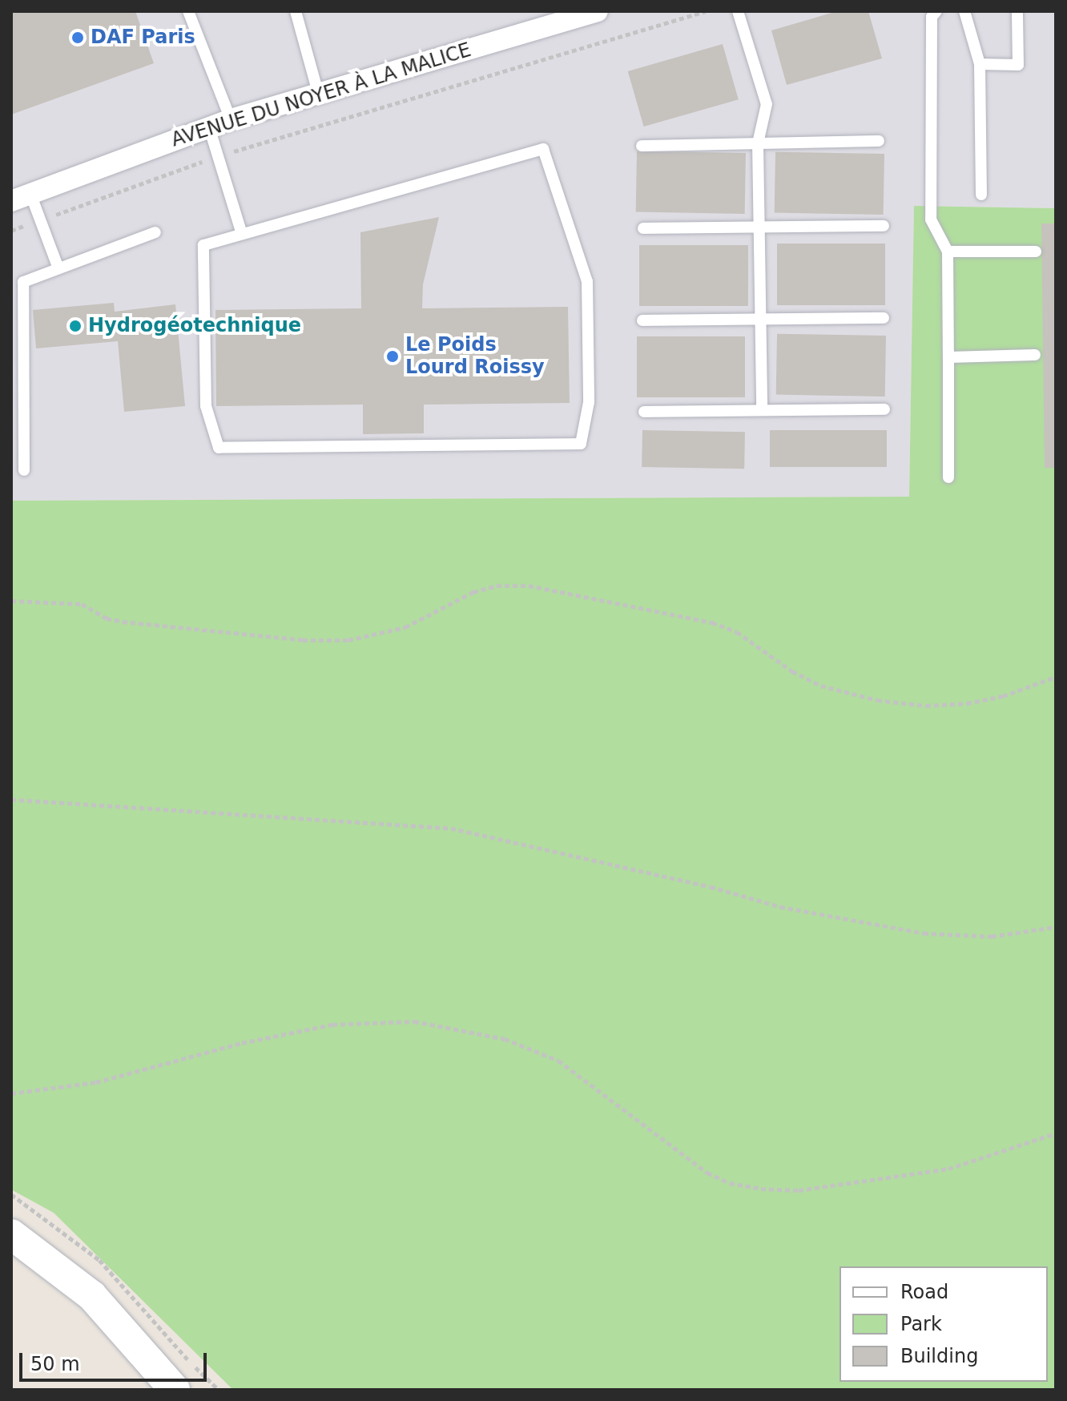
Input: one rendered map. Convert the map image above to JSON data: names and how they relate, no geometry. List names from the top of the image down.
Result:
{
  "streets": {
    "street": ["AVENUE DU NOYER À LA MALICE"]
  },
  "places": ["DAF Paris", "Hydrogéotechnique", "Le Poids Lourd Roissy"],
  "legend": ["Road", "Park", "Building"],
  "scale_bar": "50 m"
}
